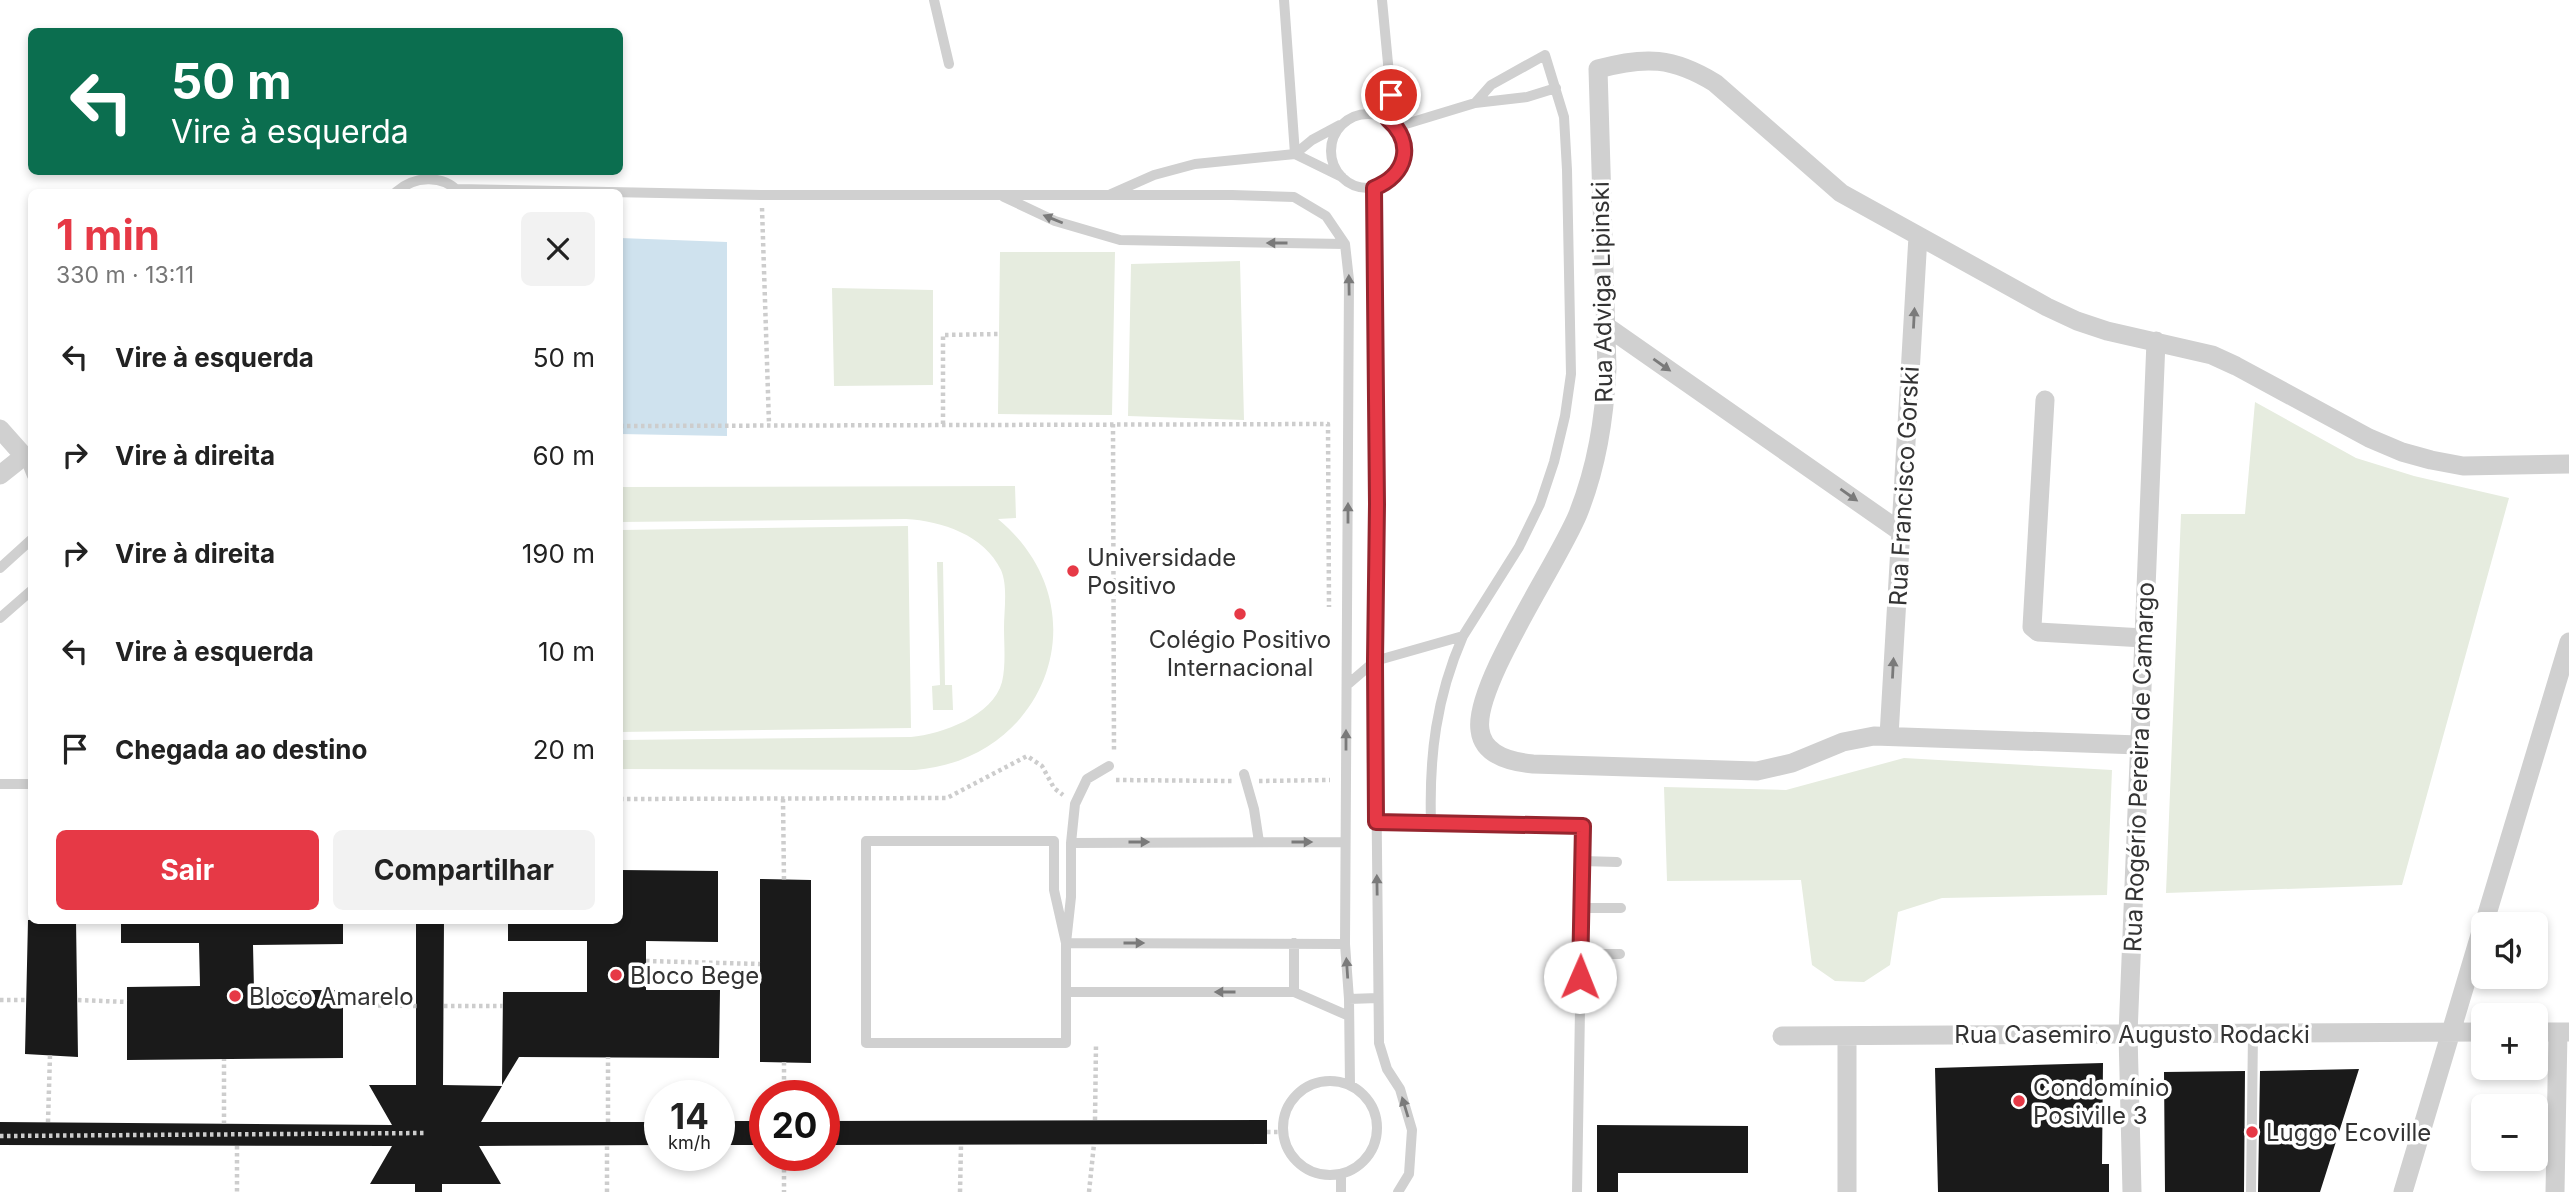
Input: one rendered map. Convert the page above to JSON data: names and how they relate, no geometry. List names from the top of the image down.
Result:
{
  "streets": {
    "street": [
      "Rua Adviga Lipinski",
      "Rua Francisco Gorski",
      "Rua Rogério Pereira de Camargo",
      "Rua Casemiro Augusto Rodacki"
    ]
  },
  "crossings": [
    ["Rua Adviga Lipinski", "Rua Francisco Gorski"],
    ["Rua Rogério Pereira de Camargo", "Rua Casemiro Augusto Rodacki"]
  ],
  "one_way": ["Rua Francisco Gorski"],
  "places": [
    "Universidade Positivo",
    "Colégio Positivo Internacional",
    "Bloco Bege",
    "Bloco Amarelo",
    "Condomínio Posiville 3",
    "Luggo Ecoville"
  ],
  "page": {
    "turn": ["50 m", "Vire à esquerda"],
    "heading": ["1 min", "330 m · 13:11"],
    "list": [
      {
        "name": "Vire à esquerda",
        "value": "50 m"
      },
      {
        "name": "Vire à direita",
        "value": "60 m"
      },
      {
        "name": "Vire à direita",
        "value": "190 m"
      },
      {
        "name": "Vire à esquerda",
        "value": "10 m"
      },
      {
        "name": "Chegada ao destino",
        "value": "20 m"
      }
    ],
    "buttons": ["Sair", "Compartilhar"],
    "map_buttons": ["+", "−"],
    "speed": "14 km/h",
    "limit": "20"
  }
}
